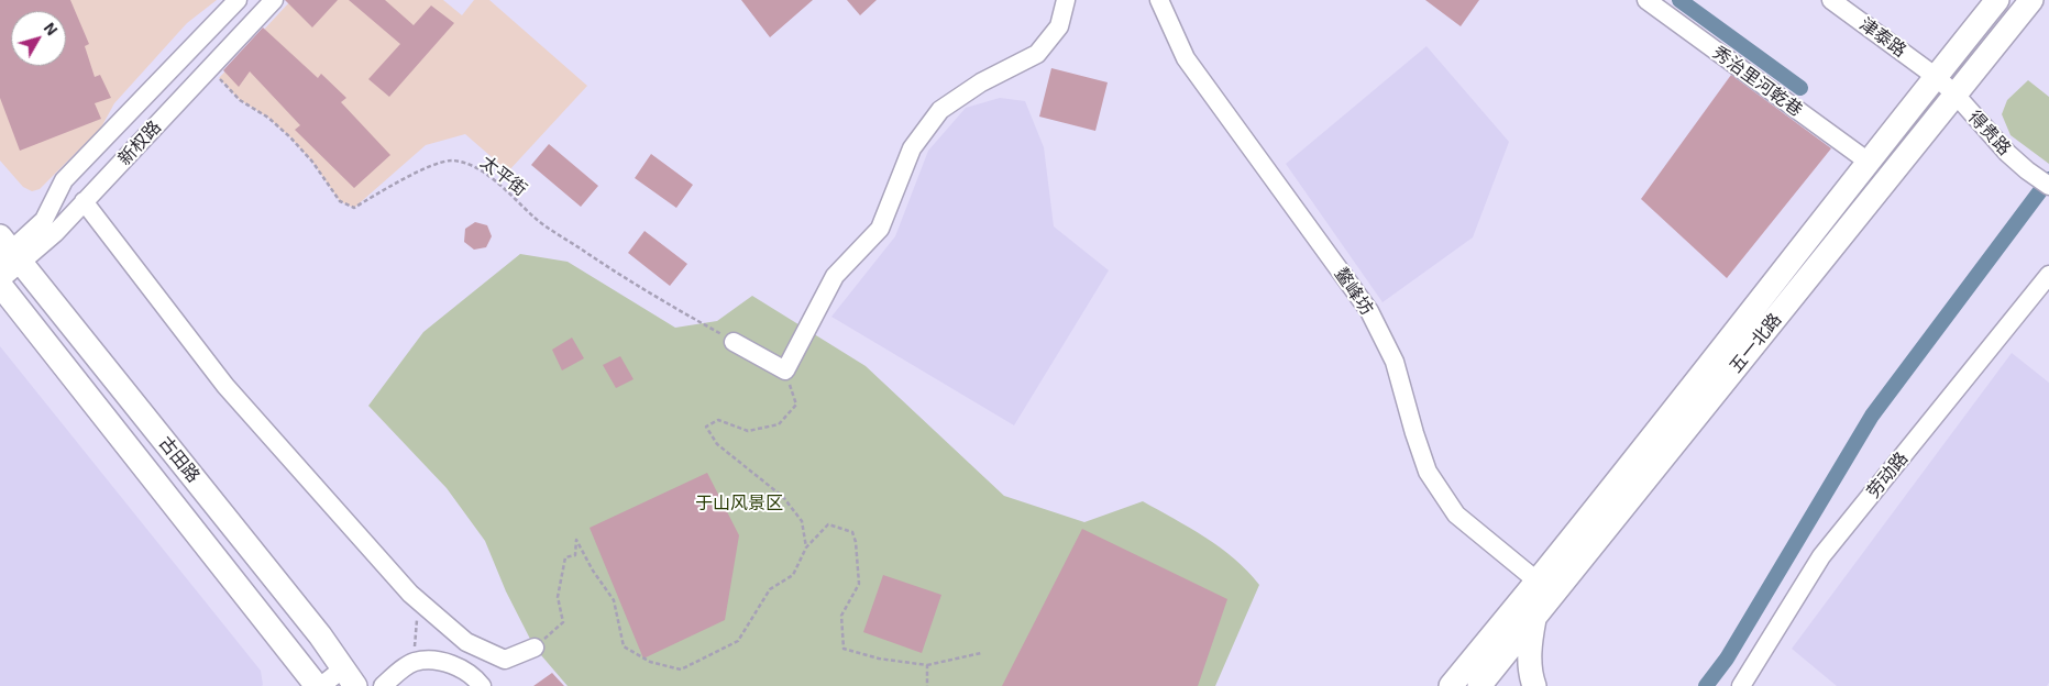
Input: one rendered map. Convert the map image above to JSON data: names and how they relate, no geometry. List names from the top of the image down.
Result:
{
  "streets": {
    "main road": ["五一北路", "古田路"],
    "street": [
      "津泰路",
      "秀治里河乾巷",
      "得贵路",
      "新权路",
      "鳌峰坊",
      "劳动路"
    ],
    "path": ["太平街"]
  },
  "crossings": [
    ["津泰路", "得贵路"],
    ["津泰路", "五一北路"],
    ["秀治里河乾巷", "五一北路"],
    ["得贵路", "五一北路"],
    ["新权路", "古田路"],
    ["鳌峰坊", "五一北路"]
  ],
  "parks": ["于山风景区"],
  "north": "top right"
}
